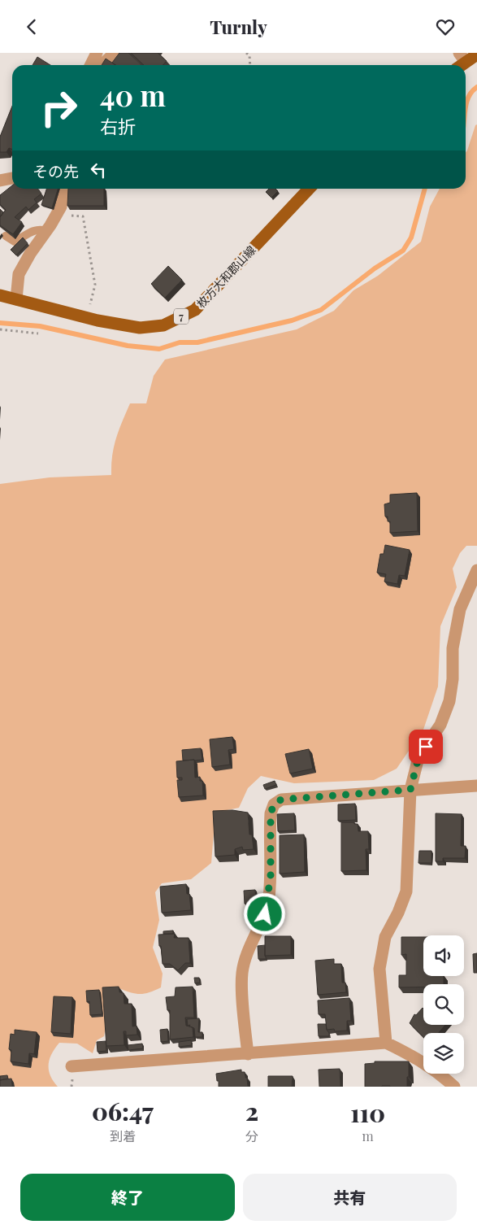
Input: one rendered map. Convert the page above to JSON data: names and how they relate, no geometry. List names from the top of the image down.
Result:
{
  "streets": {
    "main road": ["枚方大和郡山線", "7"]
  },
  "page": {
    "header": "Turnly",
    "turn": ["40 m", "右折"],
    "then": "その先",
    "eta": [
      "06:47",
      "到着",
      "2",
      "分",
      "110",
      "m"
    ],
    "buttons": ["終了", "共有"]
  }
}
